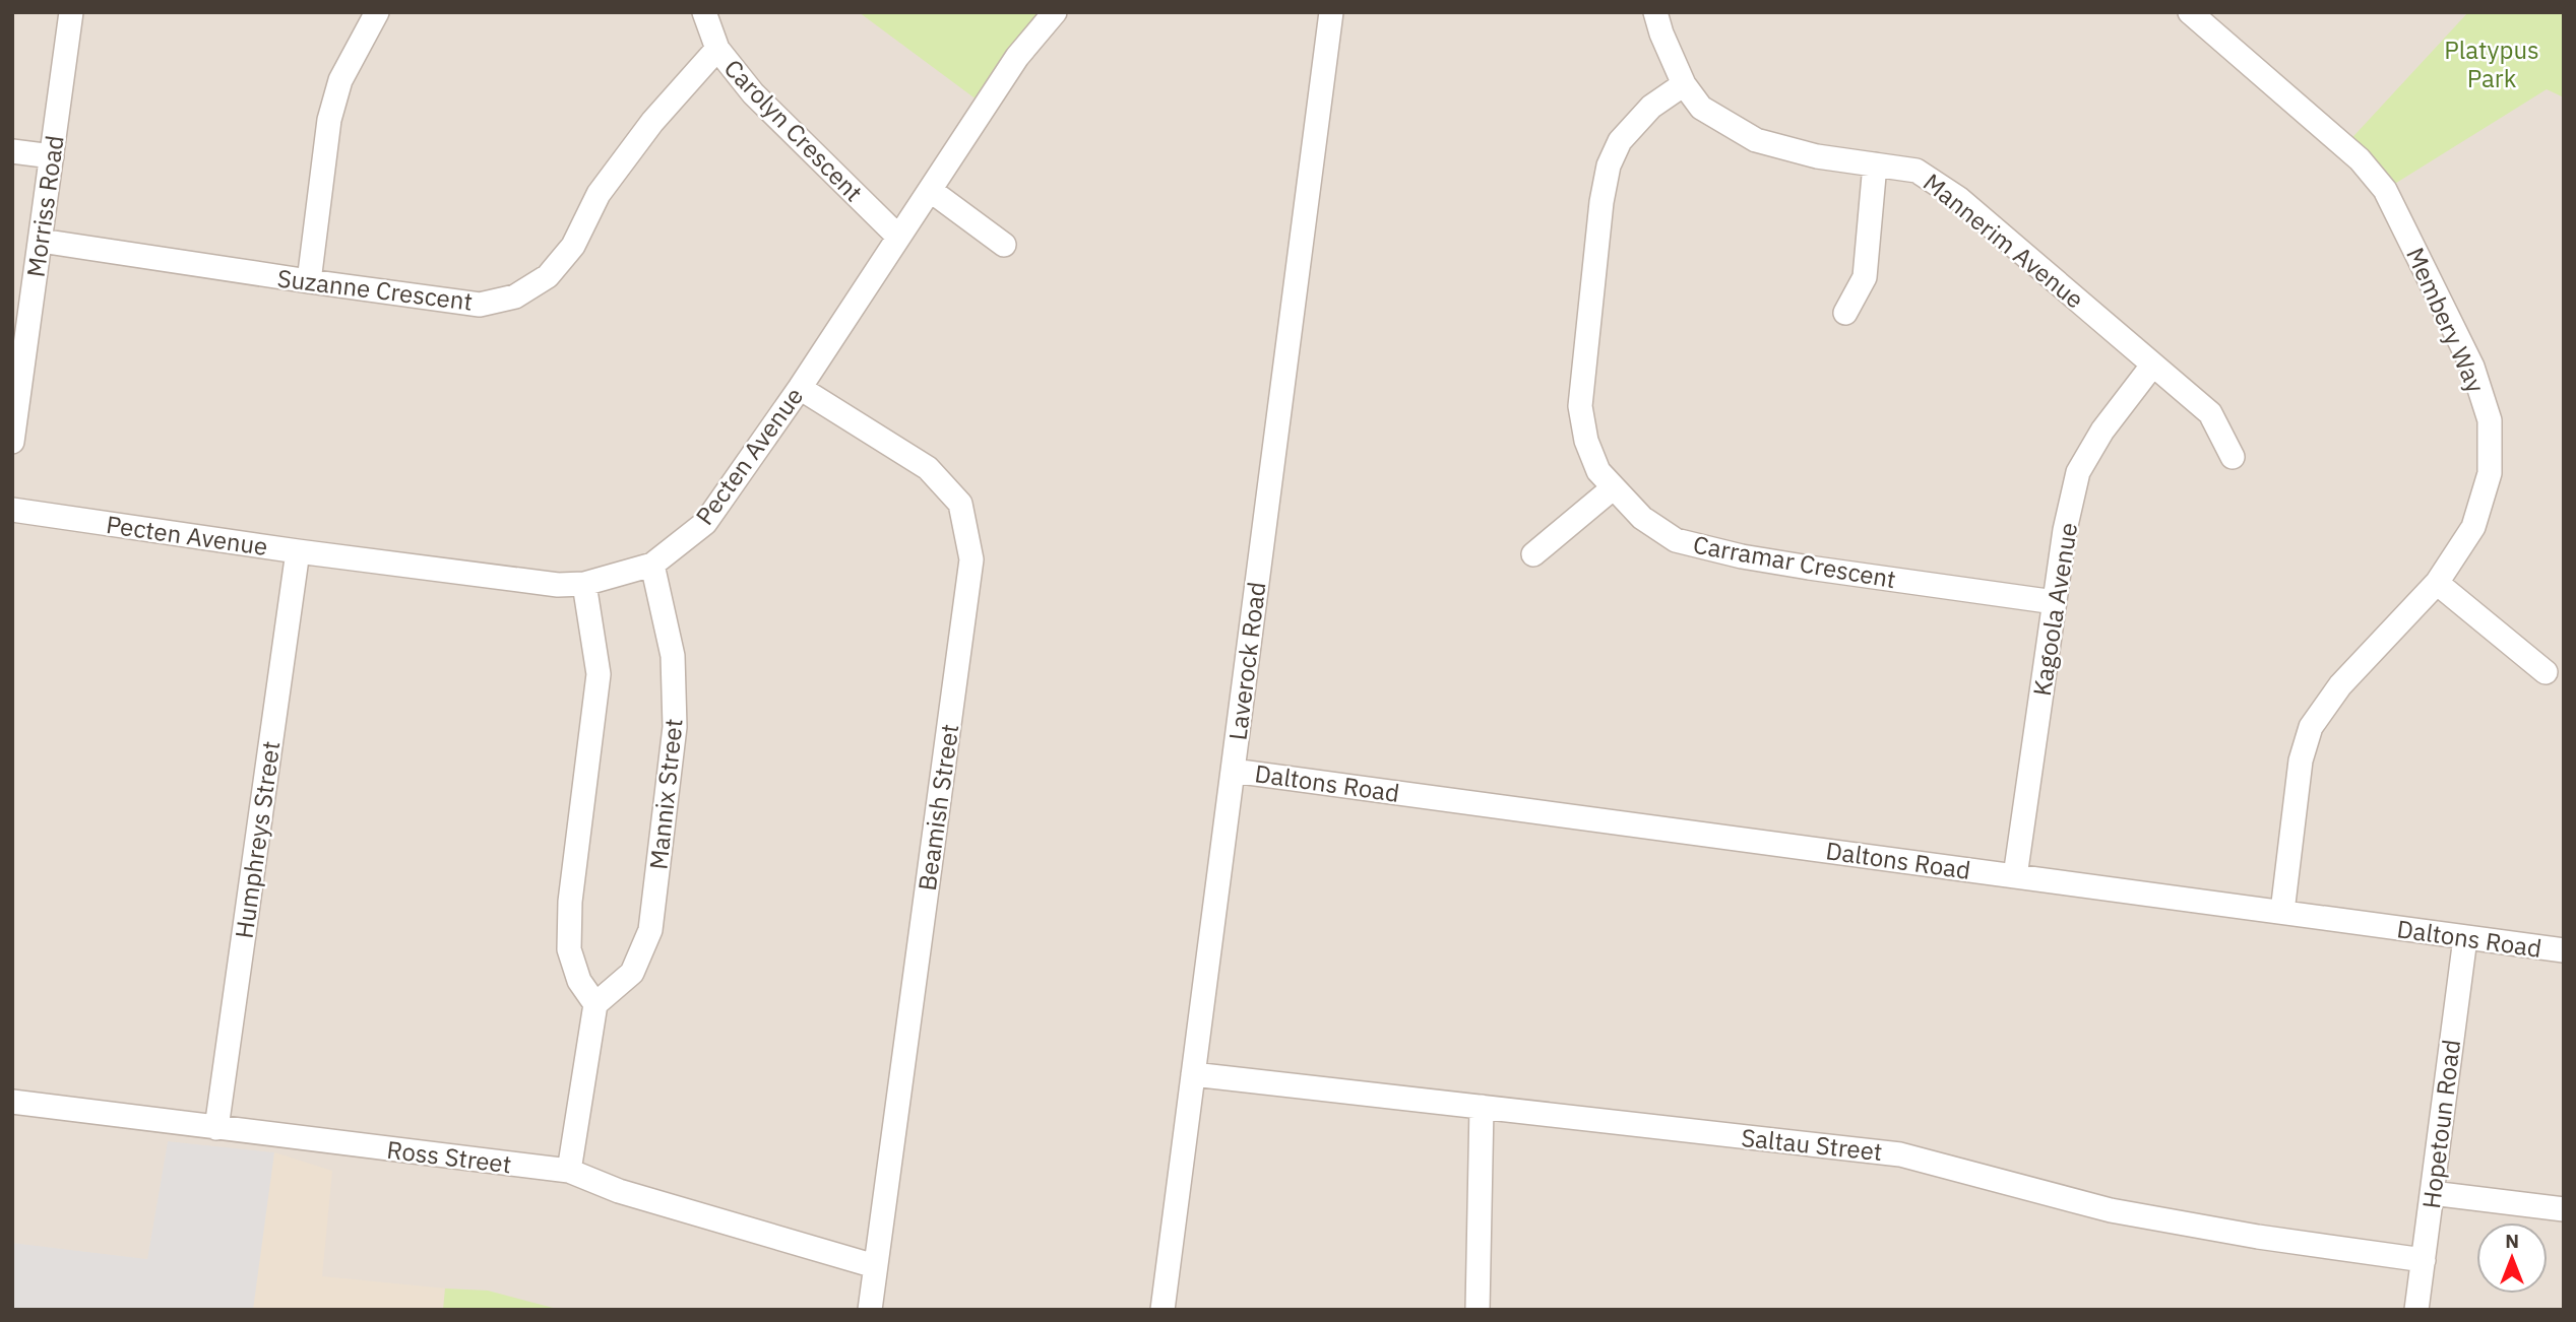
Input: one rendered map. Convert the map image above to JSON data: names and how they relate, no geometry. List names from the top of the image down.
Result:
{
  "streets": {
    "street": [
      "Carolyn Crescent",
      "Morriss Road",
      "Mannerim Avenue",
      "Suzanne Crescent",
      "Membery Way",
      "Pecten Avenue",
      "Carramar Crescent",
      "Kagoola Avenue",
      "Laverock Road",
      "Daltons Road",
      "Mannix Street",
      "Beamish Street",
      "Humphreys Street",
      "Hopetoun Road",
      "Saltau Street",
      "Ross Street"
    ]
  },
  "crossings": [
    ["Carolyn Crescent", "Suzanne Crescent"],
    ["Carolyn Crescent", "Pecten Avenue"],
    ["Morriss Road", "Suzanne Crescent"],
    ["Mannerim Avenue", "Carramar Crescent"],
    ["Mannerim Avenue", "Kagoola Avenue"],
    ["Membery Way", "Daltons Road"],
    ["Pecten Avenue", "Mannix Street"],
    ["Pecten Avenue", "Beamish Street"],
    ["Pecten Avenue", "Humphreys Street"],
    ["Carramar Crescent", "Kagoola Avenue"],
    ["Kagoola Avenue", "Daltons Road"],
    ["Laverock Road", "Daltons Road"],
    ["Laverock Road", "Saltau Street"],
    ["Daltons Road", "Hopetoun Road"],
    ["Beamish Street", "Ross Street"],
    ["Humphreys Street", "Ross Street"],
    ["Hopetoun Road", "Saltau Street"]
  ],
  "parks": ["Platypus Park"],
  "north": "top"
}
